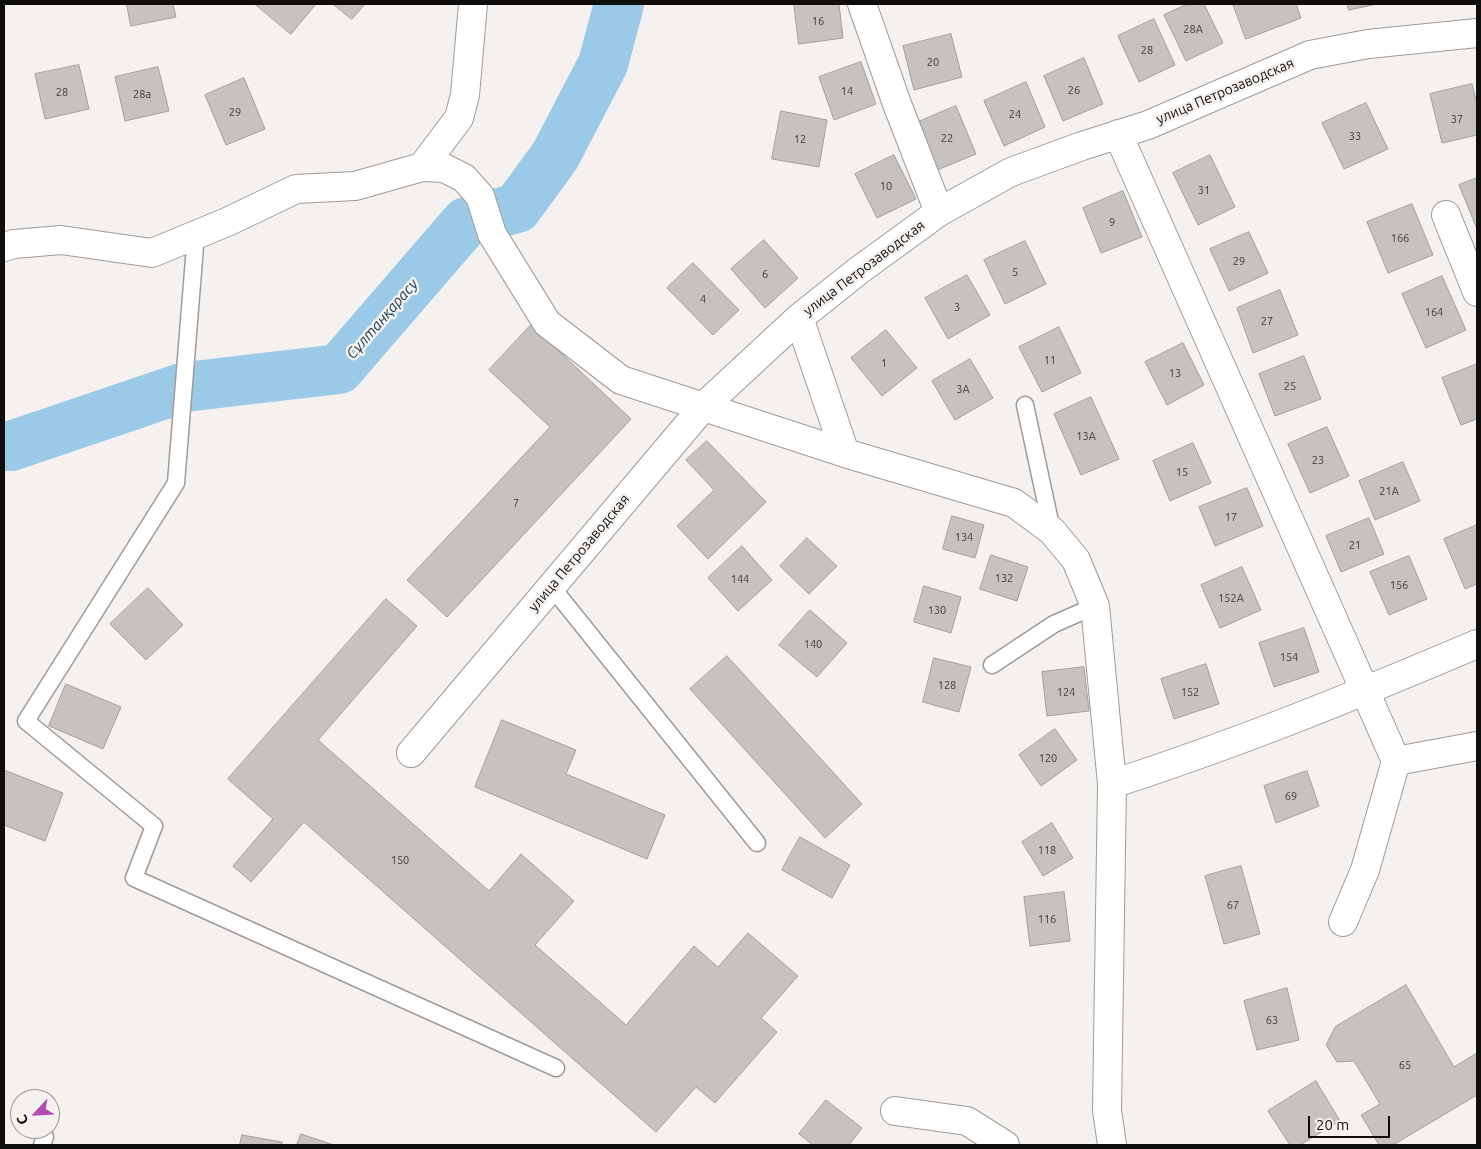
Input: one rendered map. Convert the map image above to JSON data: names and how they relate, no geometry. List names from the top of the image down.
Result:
{
  "streets": {
    "street": ["улица Петрозаводская"]
  },
  "water": ["Сұлтанқарасу"],
  "house_numbers": [
    "16",
    "28А",
    "28",
    "20",
    "26",
    "14",
    "28",
    "28а",
    "29",
    "24",
    "37",
    "33",
    "22",
    "12",
    "10",
    "31",
    "9",
    "166",
    "29",
    "5",
    "6",
    "4",
    "3",
    "164",
    "27",
    "11",
    "1",
    "13",
    "25",
    "3А",
    "13А",
    "23",
    "15",
    "21А",
    "7",
    "17",
    "134",
    "21",
    "132",
    "144",
    "156",
    "152А",
    "130",
    "140",
    "154",
    "128",
    "124",
    "152",
    "120",
    "69",
    "118",
    "150",
    "67",
    "116",
    "63",
    "65"
  ],
  "scale_bar": "20 m",
  "north": "bottom left"
}
